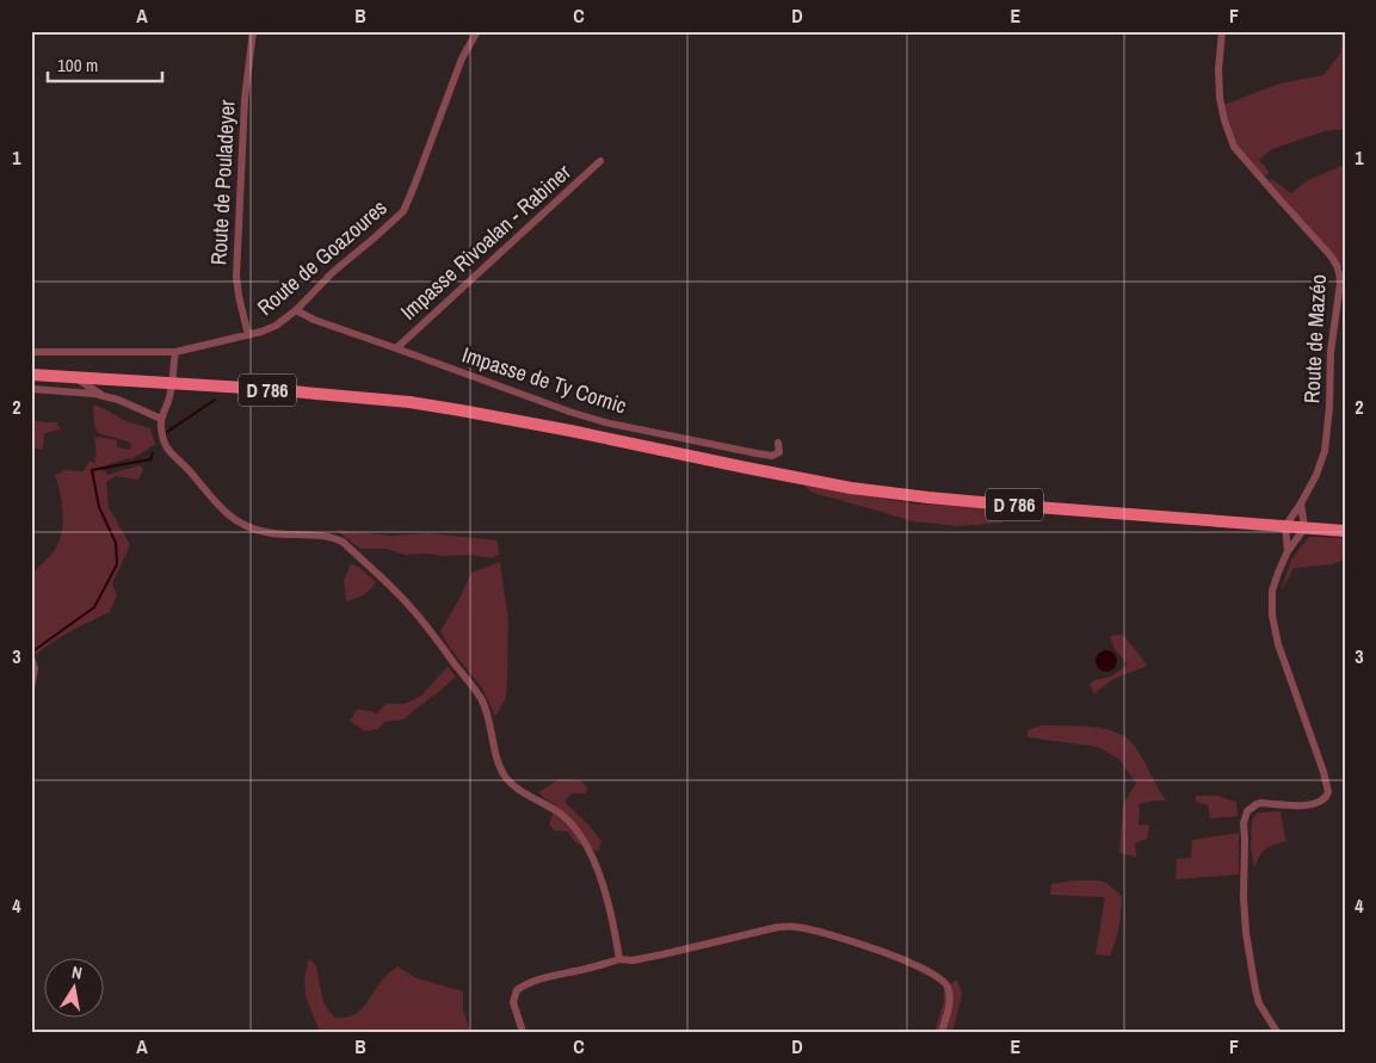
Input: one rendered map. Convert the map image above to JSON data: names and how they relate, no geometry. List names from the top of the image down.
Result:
{
  "streets": {
    "main road": ["D 786"],
    "street": [
      "Route de Pouladeyer",
      "Impasse Rivoalan - Rabiner",
      "Route de Goazoures",
      "Route de Mazéo",
      "Impasse de Ty Cornic"
    ]
  },
  "crossings": [
    ["Route de Pouladeyer", "Route de Goazoures"],
    ["Impasse Rivoalan - Rabiner", "Impasse de Ty Cornic"],
    ["Route de Goazoures", "Impasse de Ty Cornic"],
    ["Route de Mazéo", "D 786"]
  ],
  "scale_bar": "100 m",
  "north": "top",
  "grid": {
    "columns": [
      "A",
      "B",
      "C",
      "D",
      "E",
      "F"
    ],
    "rows": [
      "1",
      "2",
      "3",
      "4"
    ]
  }
}
